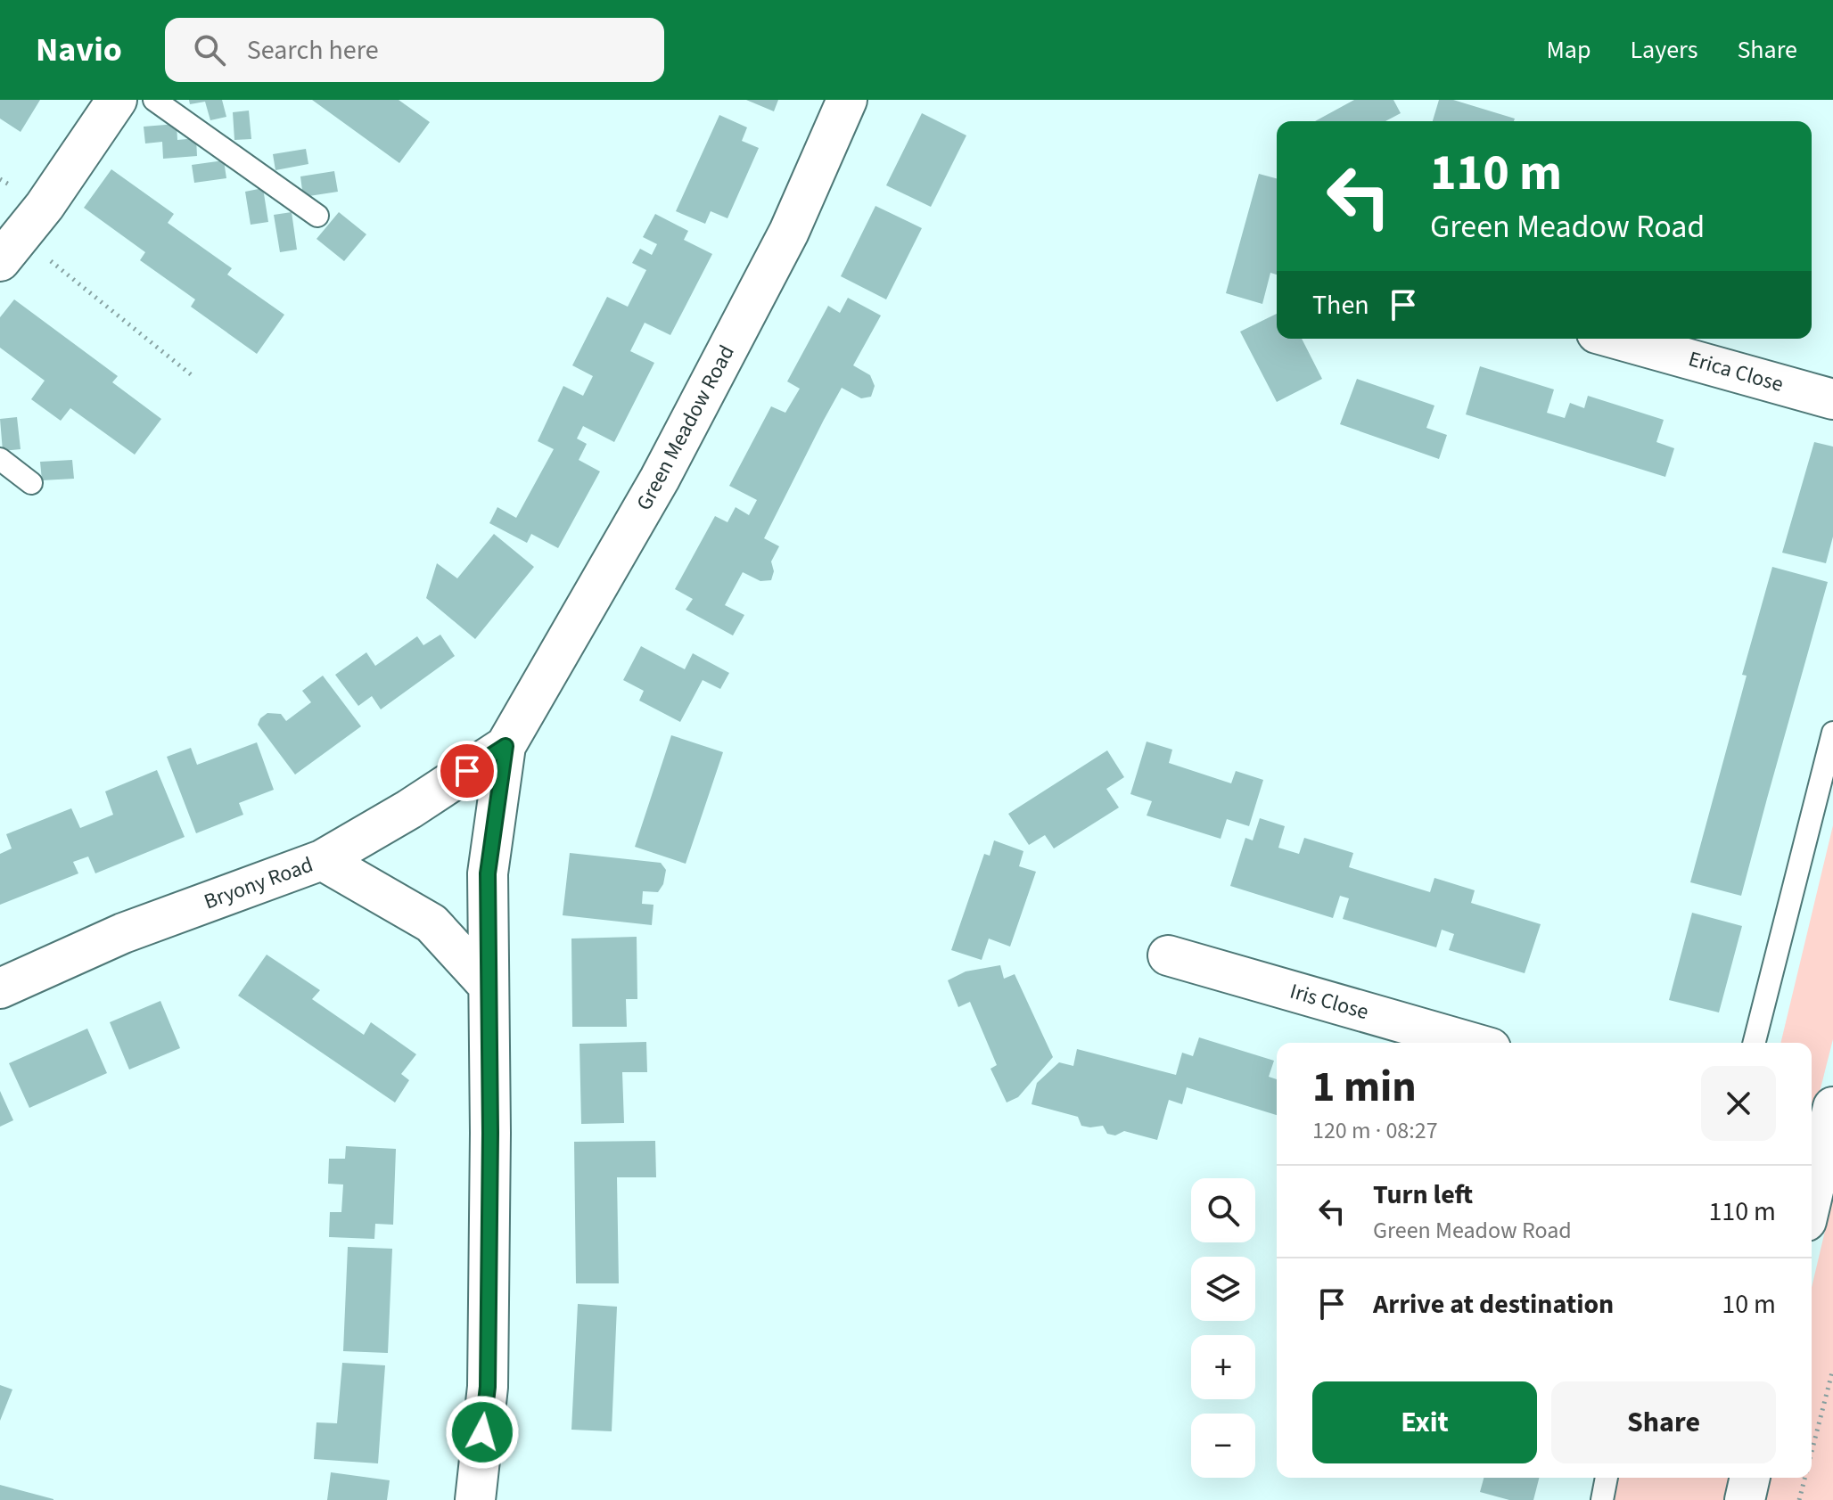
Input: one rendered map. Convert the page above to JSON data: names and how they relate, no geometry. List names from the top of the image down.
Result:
{
  "streets": {
    "street": [
      "Erica Close",
      "Green Meadow Road",
      "Bryony Road",
      "Iris Close"
    ]
  },
  "crossings": [
    ["Green Meadow Road", "Bryony Road"]
  ],
  "page": {
    "header": "Navio",
    "search": "Search here",
    "nav": ["Map", "Layers", "Share"],
    "turn": ["110 m", "Green Meadow Road"],
    "then": "Then",
    "heading": ["1 min", "120 m · 08:27"],
    "list": [
      {
        "name": "Turn left",
        "note": "Green Meadow Road",
        "value": "110 m"
      },
      {
        "name": "Arrive at destination",
        "value": "10 m"
      }
    ],
    "map_buttons": ["+", "−"],
    "buttons": ["Exit", "Share"]
  }
}
